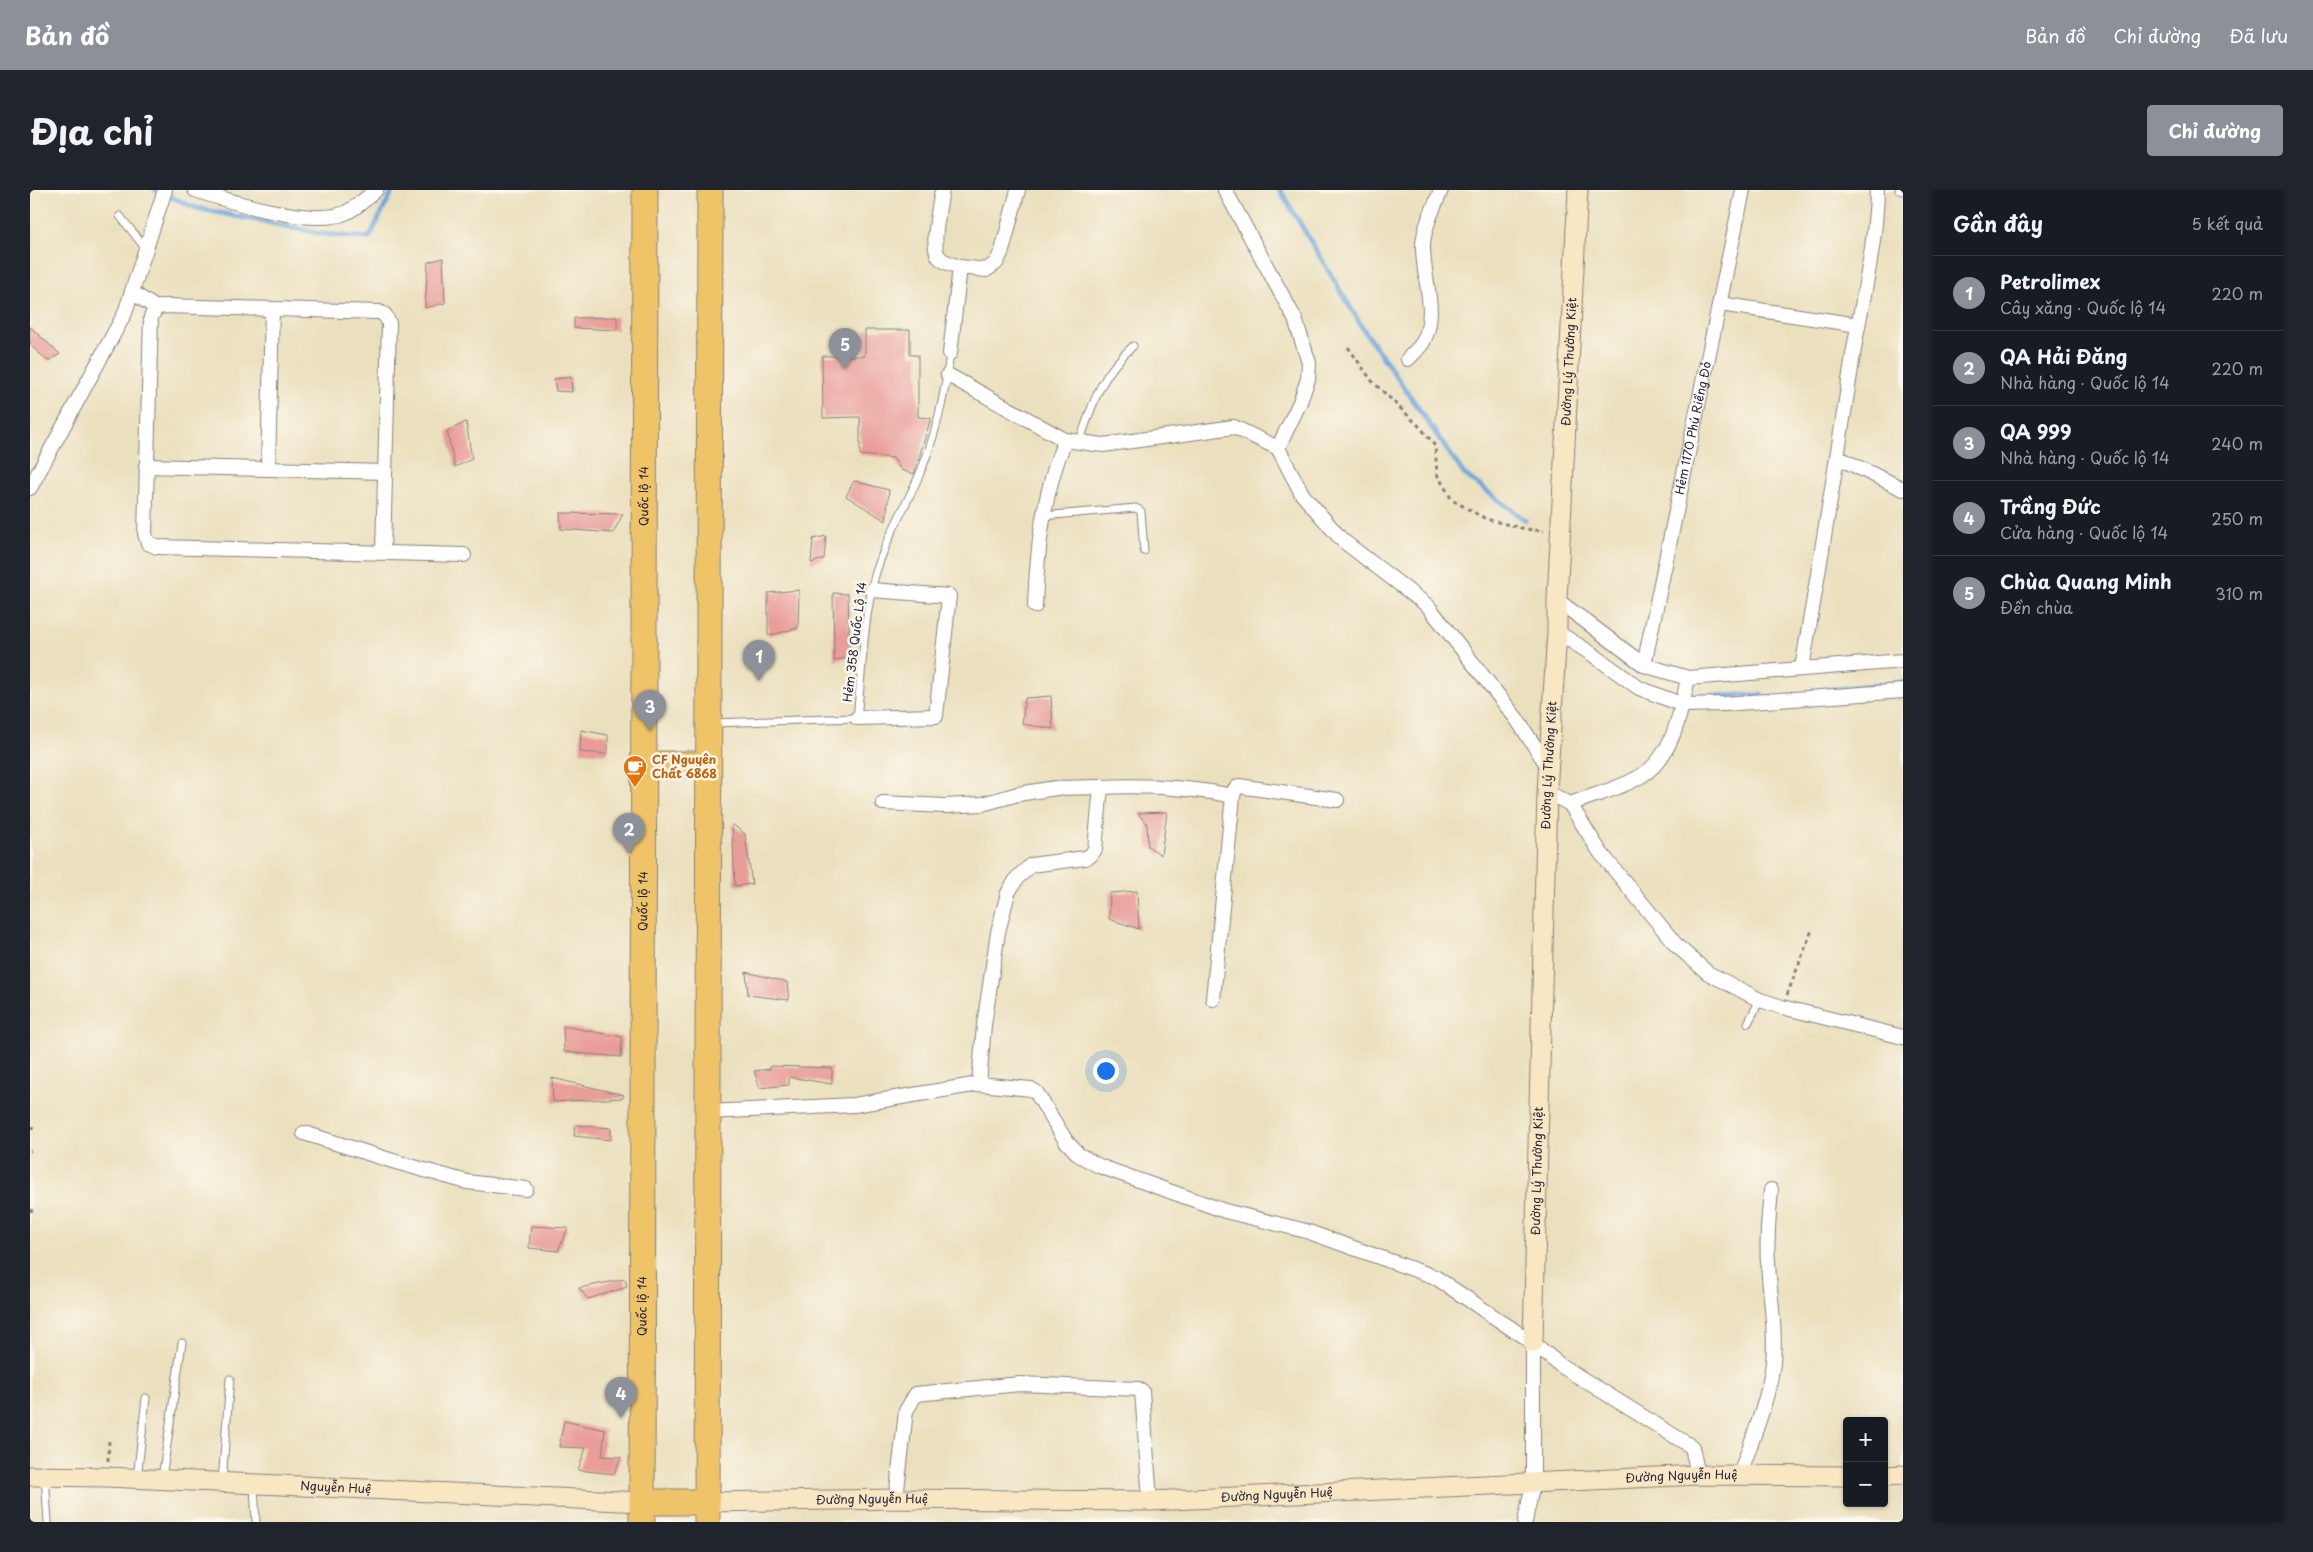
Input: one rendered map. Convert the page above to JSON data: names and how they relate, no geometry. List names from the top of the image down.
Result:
{
  "streets": {
    "highway": ["Quốc lộ 14"],
    "street": [
      "Đường Lý Thường Kiệt",
      "Hẻm 1170 Phú Riềng Đỏ",
      "Đường Nguyễn Huệ",
      "Nguyễn Huệ"
    ],
    "lane": ["Hẻm 358 Quốc Lộ 14"]
  },
  "crossings": [
    ["Quốc lộ 14", "Nguyễn Huệ"]
  ],
  "places": {
    "cafe": ["CF Nguyên Chất 6868"]
  },
  "page": {
    "header": "Bản đồ",
    "nav": ["Bản đồ", "Chỉ đường", "Đã lưu"],
    "title": "Địa chỉ",
    "buttons": "Chỉ đường",
    "heading": ["Gần đây", "5 kết quả"],
    "list": [
      {
        "mark": "1",
        "name": "Petrolimex",
        "note": "Cây xăng · Quốc lộ 14",
        "value": "220 m"
      },
      {
        "mark": "2",
        "name": "QA Hải Đăng",
        "note": "Nhà hàng · Quốc lộ 14",
        "value": "220 m"
      },
      {
        "mark": "3",
        "name": "QA 999",
        "note": "Nhà hàng · Quốc lộ 14",
        "value": "240 m"
      },
      {
        "mark": "4",
        "name": "Trầng Đức",
        "note": "Cửa hàng · Quốc lộ 14",
        "value": "250 m"
      },
      {
        "mark": "5",
        "name": "Chùa Quang Minh",
        "note": "Đền chùa",
        "value": "310 m"
      }
    ],
    "pins": [
      "5",
      "1",
      "3",
      "2",
      "4"
    ],
    "map_buttons": ["+", "−"]
  }
}
